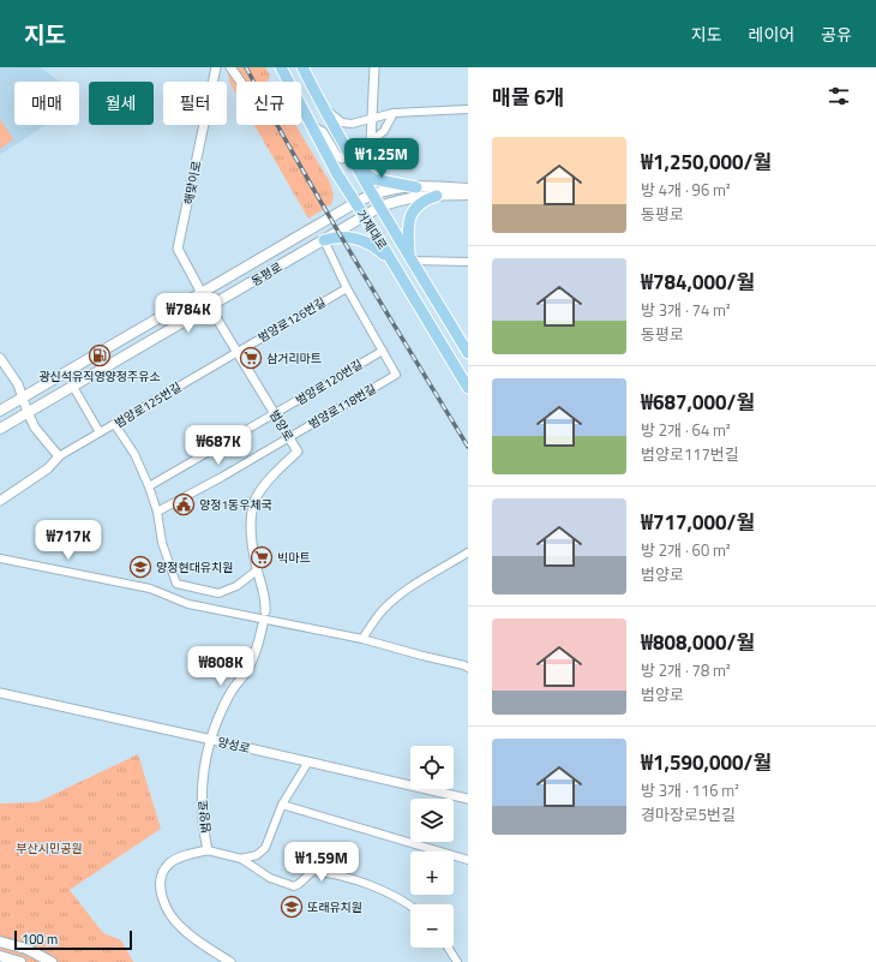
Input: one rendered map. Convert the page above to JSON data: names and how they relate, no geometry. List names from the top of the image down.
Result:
{
  "streets": {
    "main road": ["거제대로", "동평로"],
    "street": [
      "해맞이로",
      "범양로126번길",
      "범양로120번길",
      "범양로125번길",
      "범양로118번길",
      "범양로",
      "양성로"
    ]
  },
  "crossings": [
    ["해맞이로", "동평로"],
    ["거제대로", "동평로"],
    ["동평로", "범양로"],
    ["범양로126번길", "범양로125번길"],
    ["범양로126번길", "범양로"],
    ["범양로120번길", "범양로118번길"],
    ["범양로120번길", "범양로"],
    ["범양로125번길", "범양로"],
    ["범양로118번길", "범양로"],
    ["범양로", "양성로"]
  ],
  "parks": ["부산시민공원"],
  "places": {
    "fuel station": ["광신석유직영양정주유소"],
    "supermarket": ["삼거리마트", "빅마트"],
    "public building": ["양정1동우체국"],
    "school or university": ["양정현대유치원", "또래유치원"]
  },
  "scale_bar": "100 m",
  "page": {
    "header": "지도",
    "nav": ["지도", "레이어", "공유"],
    "heading": "매물 6개",
    "chip": [
      "매매",
      "월세",
      "필터",
      "신규"
    ],
    "list": [
      {
        "name": "₩1,250,000/월",
        "note": "방 4개 · 96 m² · 동평로"
      },
      {
        "name": "₩784,000/월",
        "note": "방 3개 · 74 m² · 동평로"
      },
      {
        "name": "₩687,000/월",
        "note": "방 2개 · 64 m² · 범양로117번길"
      },
      {
        "name": "₩717,000/월",
        "note": "방 2개 · 60 m² · 범양로"
      },
      {
        "name": "₩808,000/월",
        "note": "방 2개 · 78 m² · 범양로"
      },
      {
        "name": "₩1,590,000/월",
        "note": "방 3개 · 116 m² · 경마장로5번길"
      }
    ],
    "price": [
      "₩1.25M",
      "₩784K",
      "₩687K",
      "₩717K",
      "₩808K",
      "₩1.59M"
    ],
    "map_buttons": ["+", "−"],
    "scale": "100 m"
  }
}
